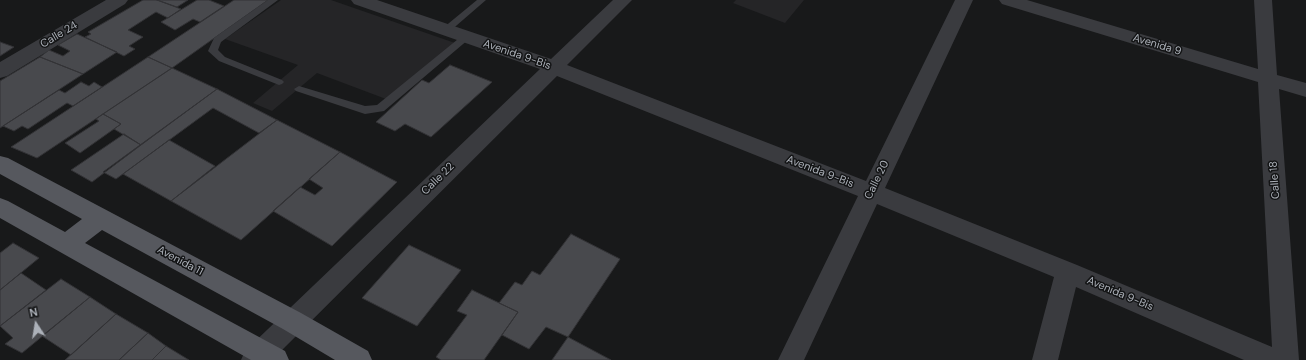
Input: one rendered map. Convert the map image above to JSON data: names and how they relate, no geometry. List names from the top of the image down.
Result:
{
  "streets": {
    "main road": ["Avenida 11"],
    "street": [
      "Calle 24",
      "Avenida 9",
      "Avenida 9-Bis",
      "Calle 22",
      "Calle 20",
      "Calle 18"
    ]
  },
  "crossings": [
    ["Avenida 9", "Calle 18"],
    ["Avenida 9-Bis", "Calle 22"],
    ["Avenida 9-Bis", "Calle 20"],
    ["Calle 22", "Avenida 11"]
  ],
  "north": "top"
}
